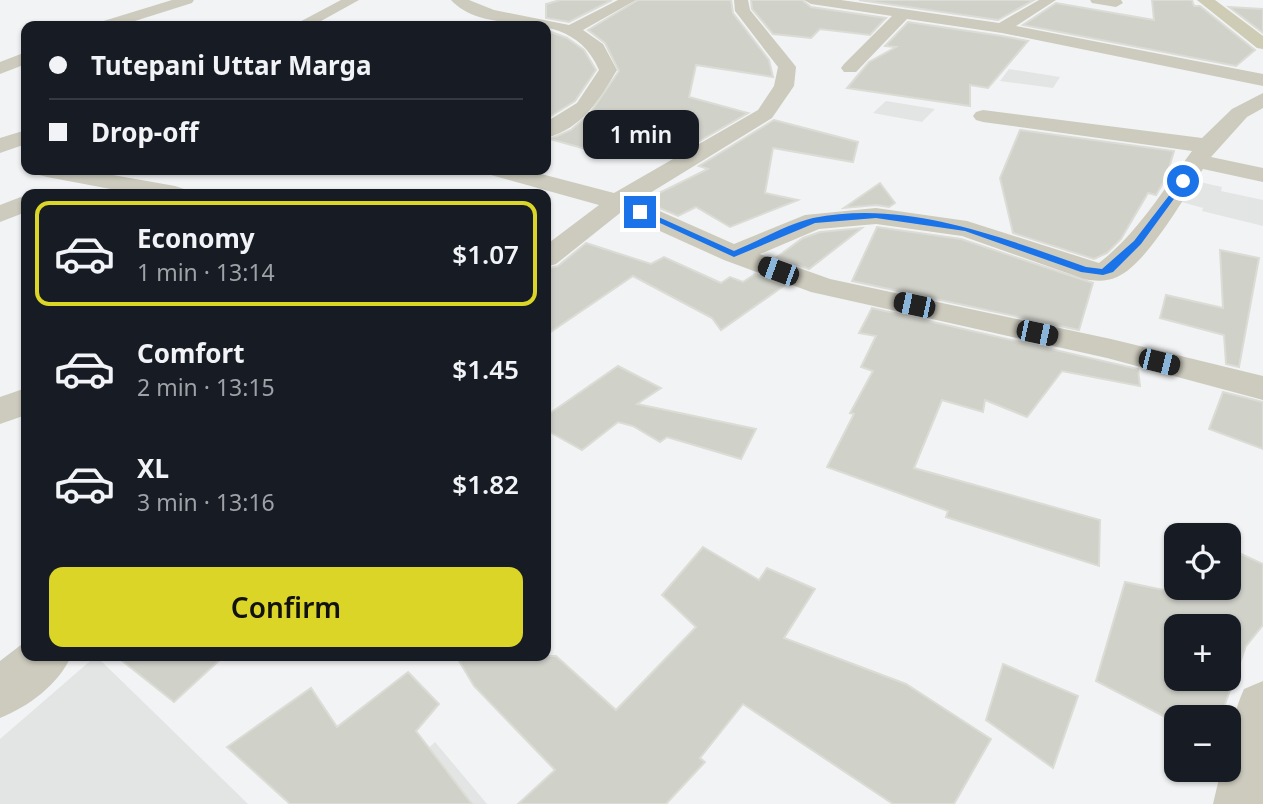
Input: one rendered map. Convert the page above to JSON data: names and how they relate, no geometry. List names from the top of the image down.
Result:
{
  "page": {
    "banner": ["Tutepani Uttar Marga", "Drop-off"],
    "bubble": "1 min",
    "list": [
      {
        "name": "Economy",
        "note": "1 min · 13:14",
        "value": "$1.07"
      },
      {
        "name": "Comfort",
        "note": "2 min · 13:15",
        "value": "$1.45"
      },
      {
        "name": "XL",
        "note": "3 min · 13:16",
        "value": "$1.82"
      }
    ],
    "map_buttons": ["+", "−"],
    "buttons": "Confirm"
  }
}
